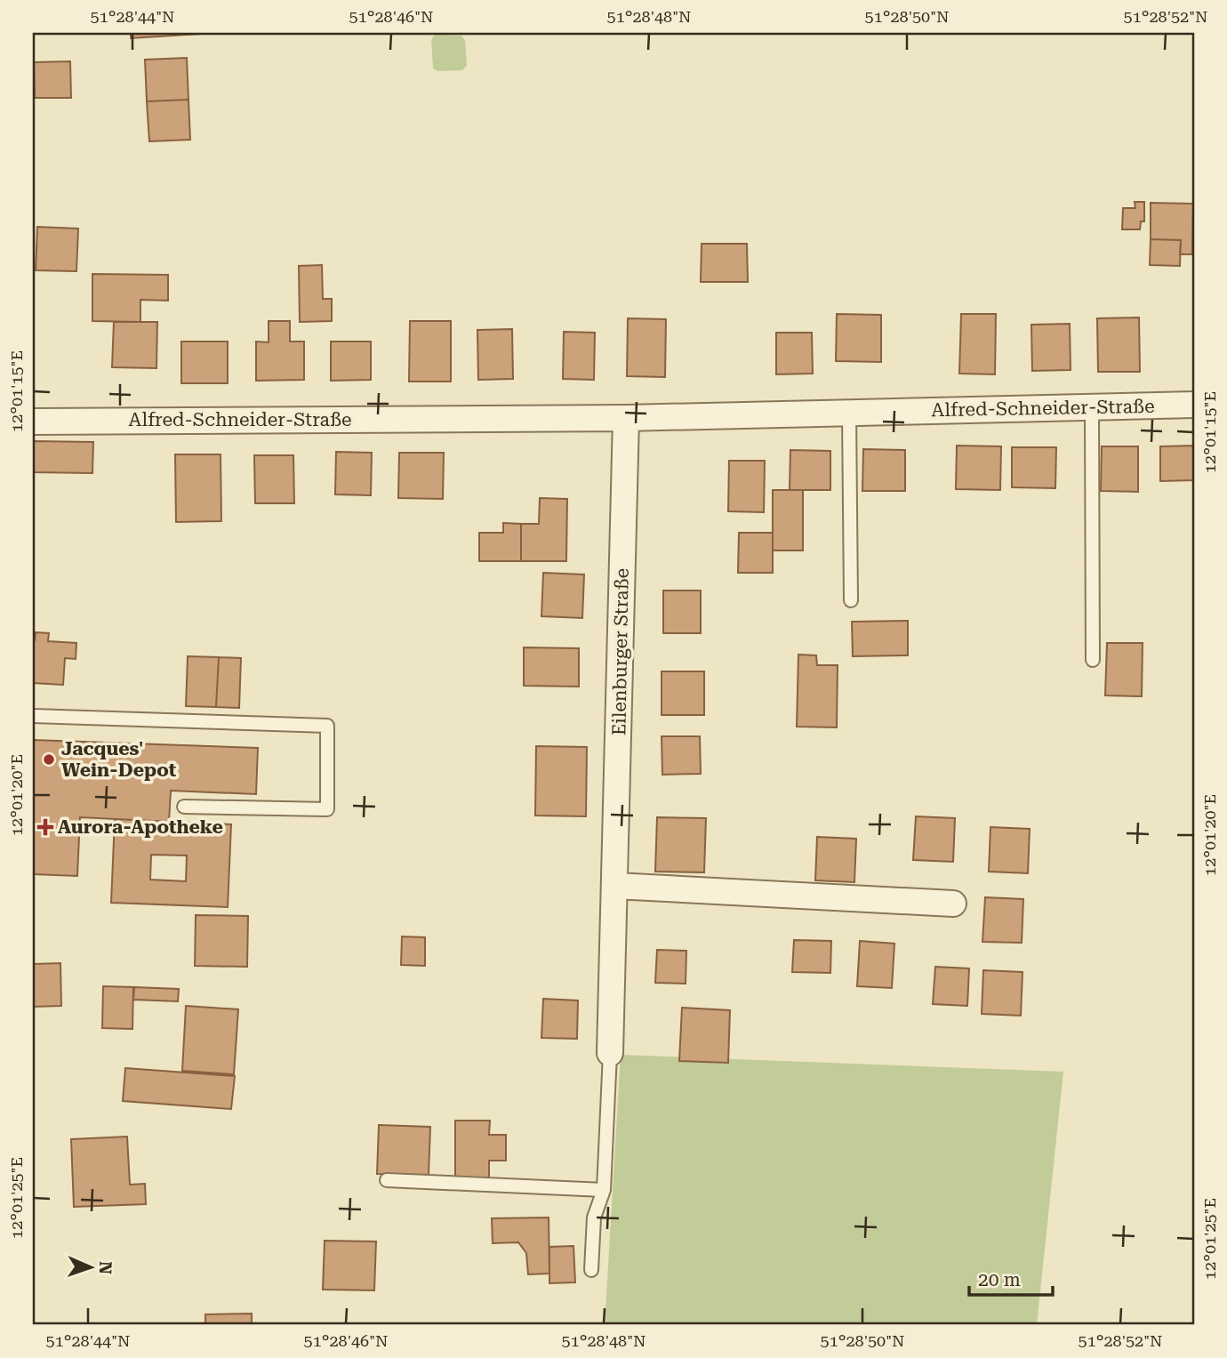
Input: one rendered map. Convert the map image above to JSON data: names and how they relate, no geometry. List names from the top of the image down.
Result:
{
  "streets": {
    "street": ["Alfred-Schneider-Straße", "Eilenburger Straße"]
  },
  "crossings": [
    ["Alfred-Schneider-Straße", "Eilenburger Straße"]
  ],
  "places": {
    "other": ["Jacques' Wein-Depot"],
    "health": ["Aurora-Apotheke"]
  },
  "scale_bar": "20 m",
  "north": "right",
  "coordinates": [
    "51°28'44\"N",
    "51°28'46\"N",
    "51°28'48\"N",
    "51°28'50\"N",
    "51°28'52\"N",
    "12°01'15\"E",
    "12°01'20\"E",
    "12°01'25\"E"
  ]
}
